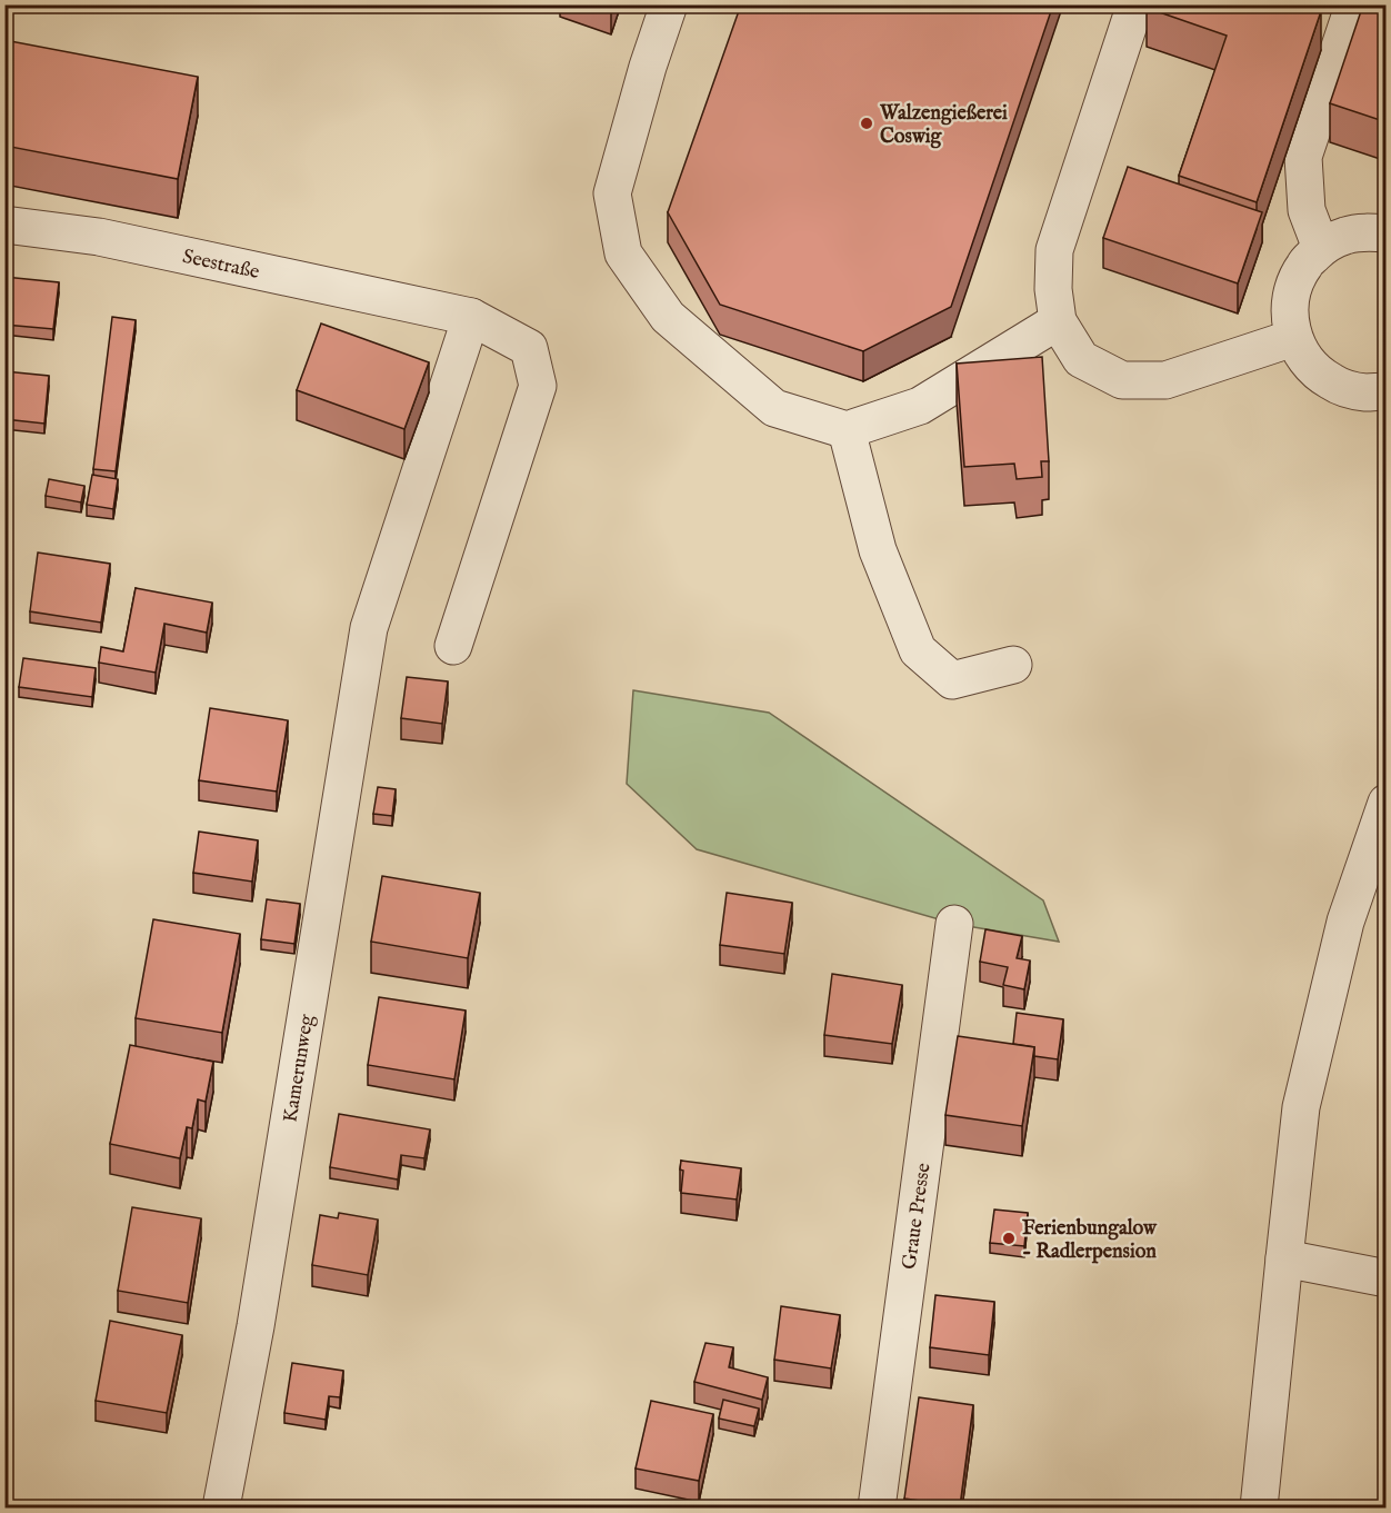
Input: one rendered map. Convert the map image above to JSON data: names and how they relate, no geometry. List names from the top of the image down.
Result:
{
  "streets": {
    "street": ["Seestraße", "Kamerunweg", "Graue Presse"]
  },
  "crossings": [
    ["Seestraße", "Kamerunweg"]
  ],
  "places": ["Walzengießerei Coswig", "Ferienbungalow - Radlerpension"]
}
